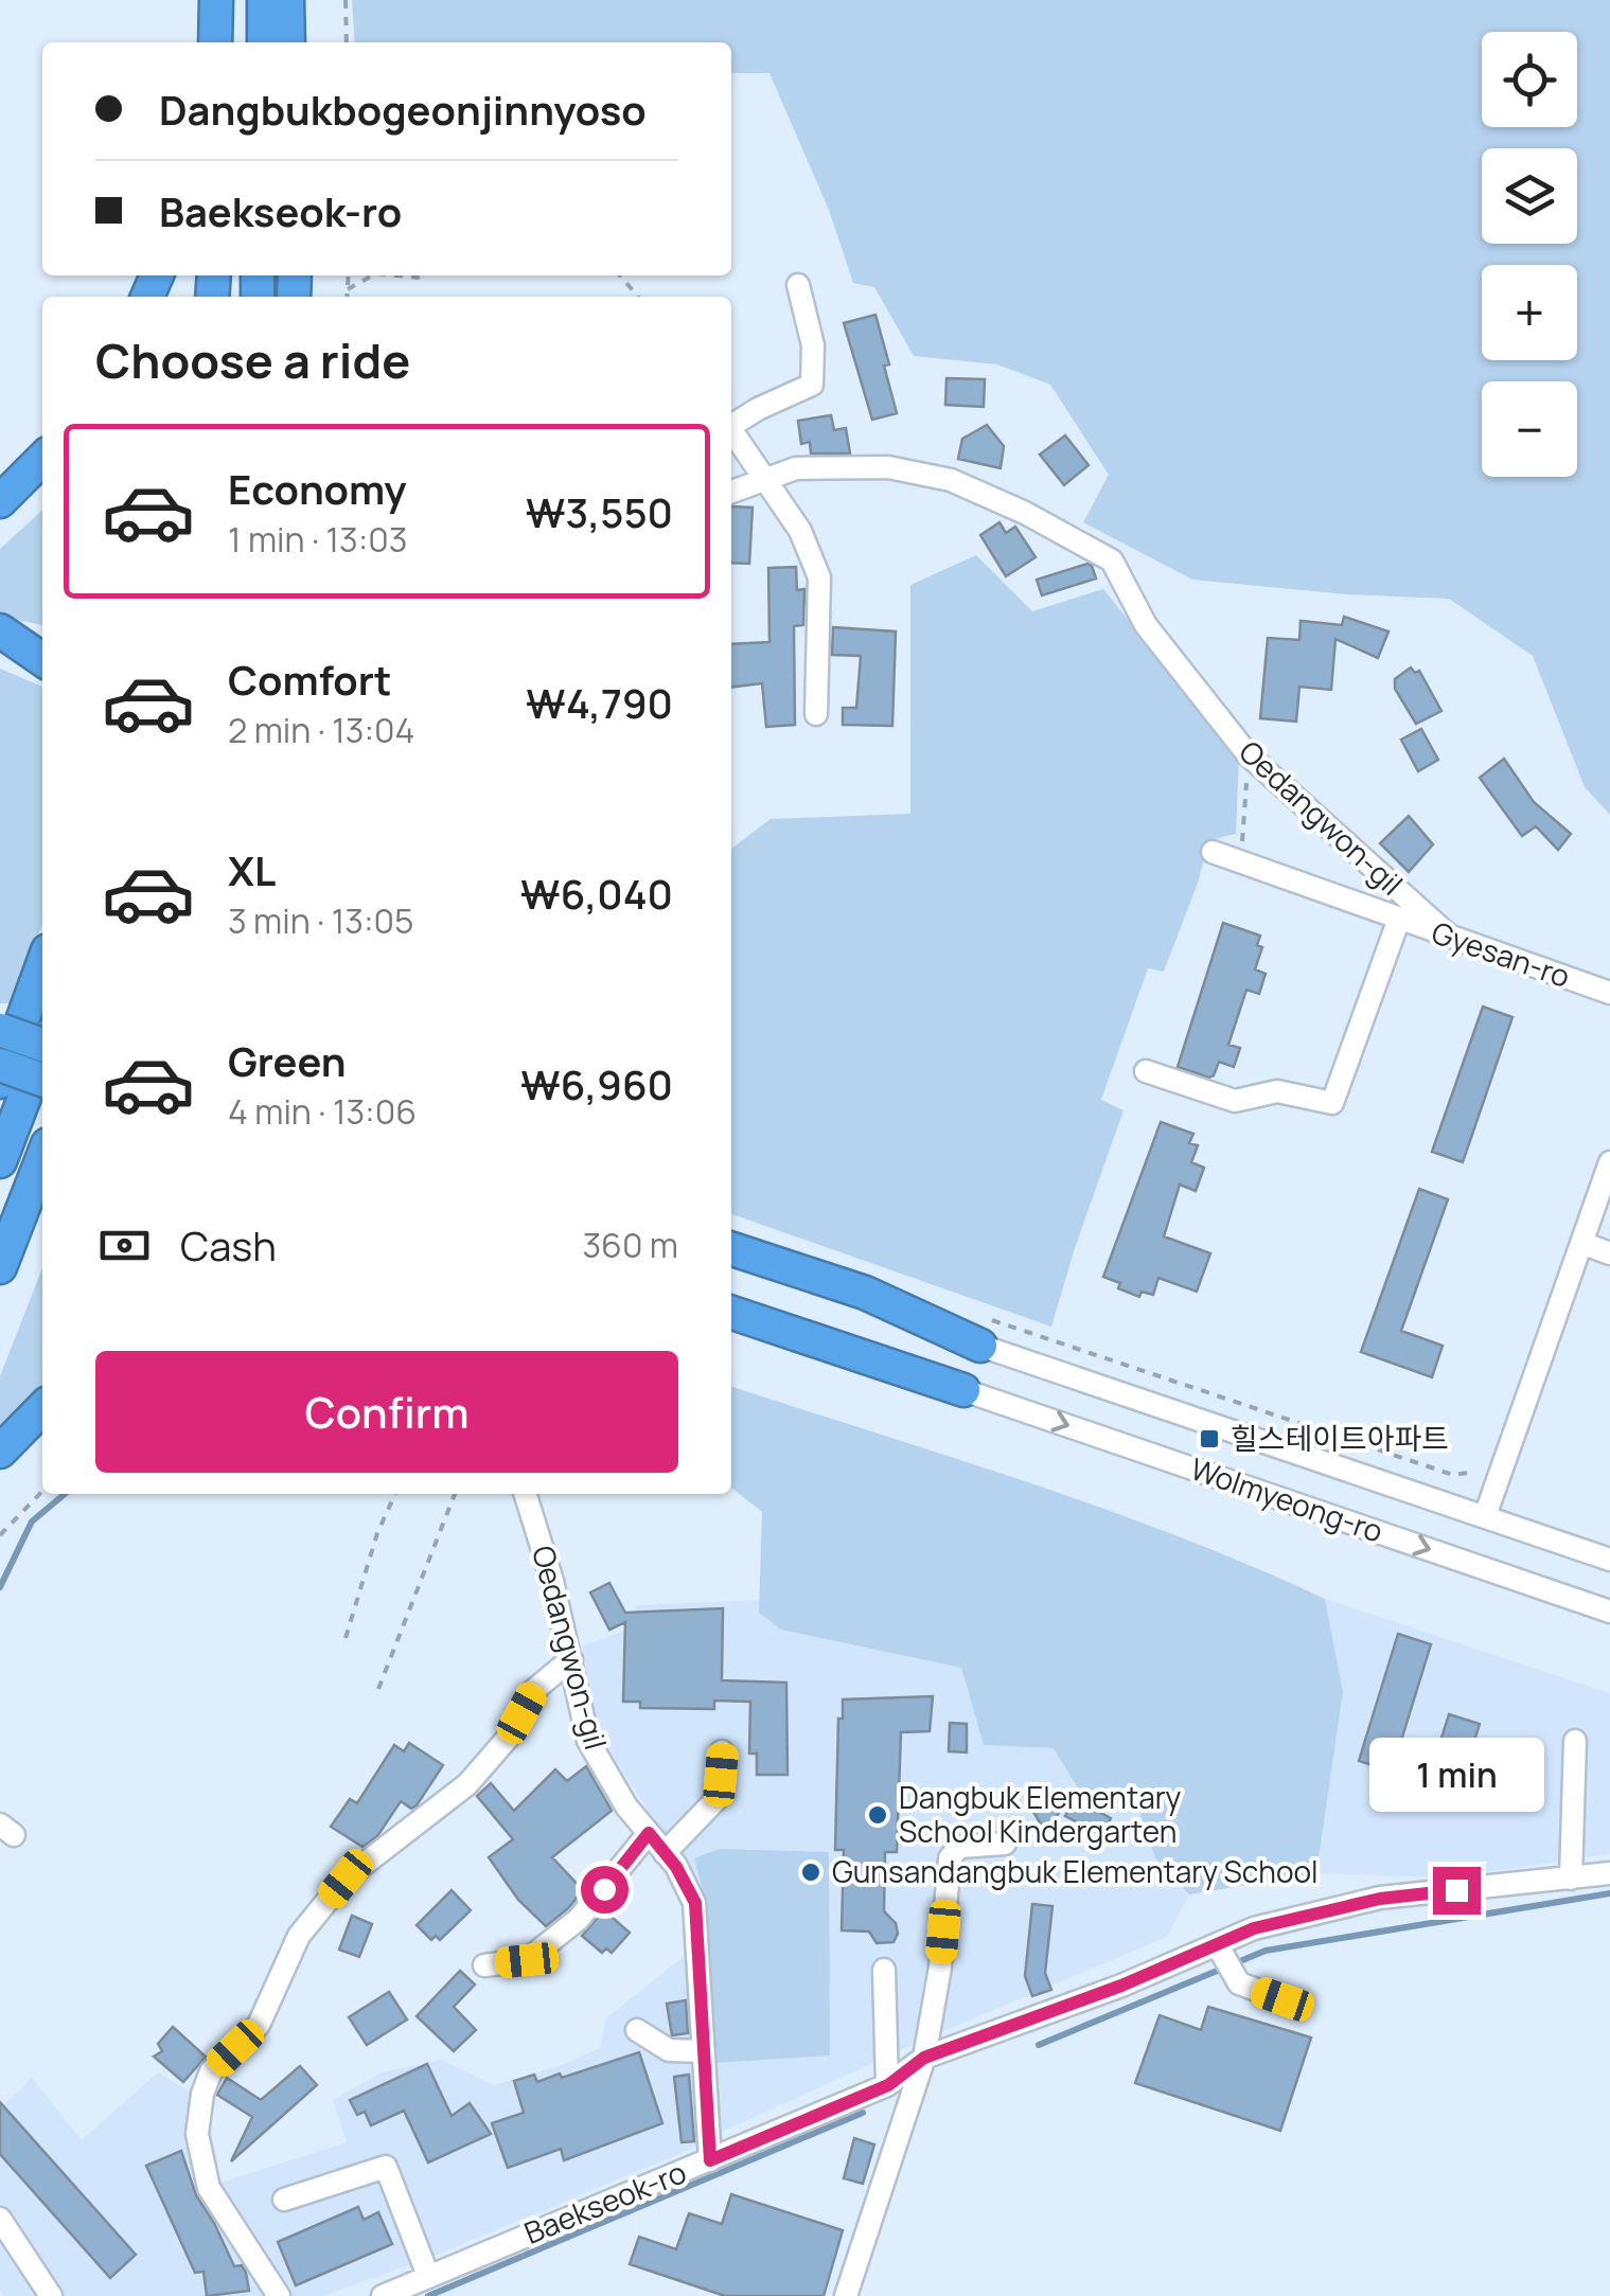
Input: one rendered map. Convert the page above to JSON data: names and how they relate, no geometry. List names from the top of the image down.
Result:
{
  "streets": {
    "street": [
      "Oedangwon-gil",
      "Gyesan-ro",
      "Wolmyeong-ro",
      "Baekseok-ro"
    ]
  },
  "crossings": [
    ["Oedangwon-gil", "Gyesan-ro"],
    ["Oedangwon-gil", "Baekseok-ro"]
  ],
  "places": {
    "transit": ["힐스테이트아파트"],
    "other": ["Dangbuk Elementary School Kindergarten", "Gunsandangbuk Elementary School"]
  },
  "page": {
    "map_buttons": ["+", "−"],
    "banner": ["Dangbukbogeonjinnyoso", "Baekseok-ro"],
    "heading": "Choose a ride",
    "list": [
      {
        "name": "Economy",
        "note": "1 min · 13:03",
        "value": "₩3,550"
      },
      {
        "name": "Comfort",
        "note": "2 min · 13:04",
        "value": "₩4,790"
      },
      {
        "name": "XL",
        "note": "3 min · 13:05",
        "value": "₩6,040"
      },
      {
        "name": "Green",
        "note": "4 min · 13:06",
        "value": "₩6,960"
      }
    ],
    "pay": ["Cash", "360 m"],
    "buttons": "Confirm",
    "bubble": "1 min"
  }
}
